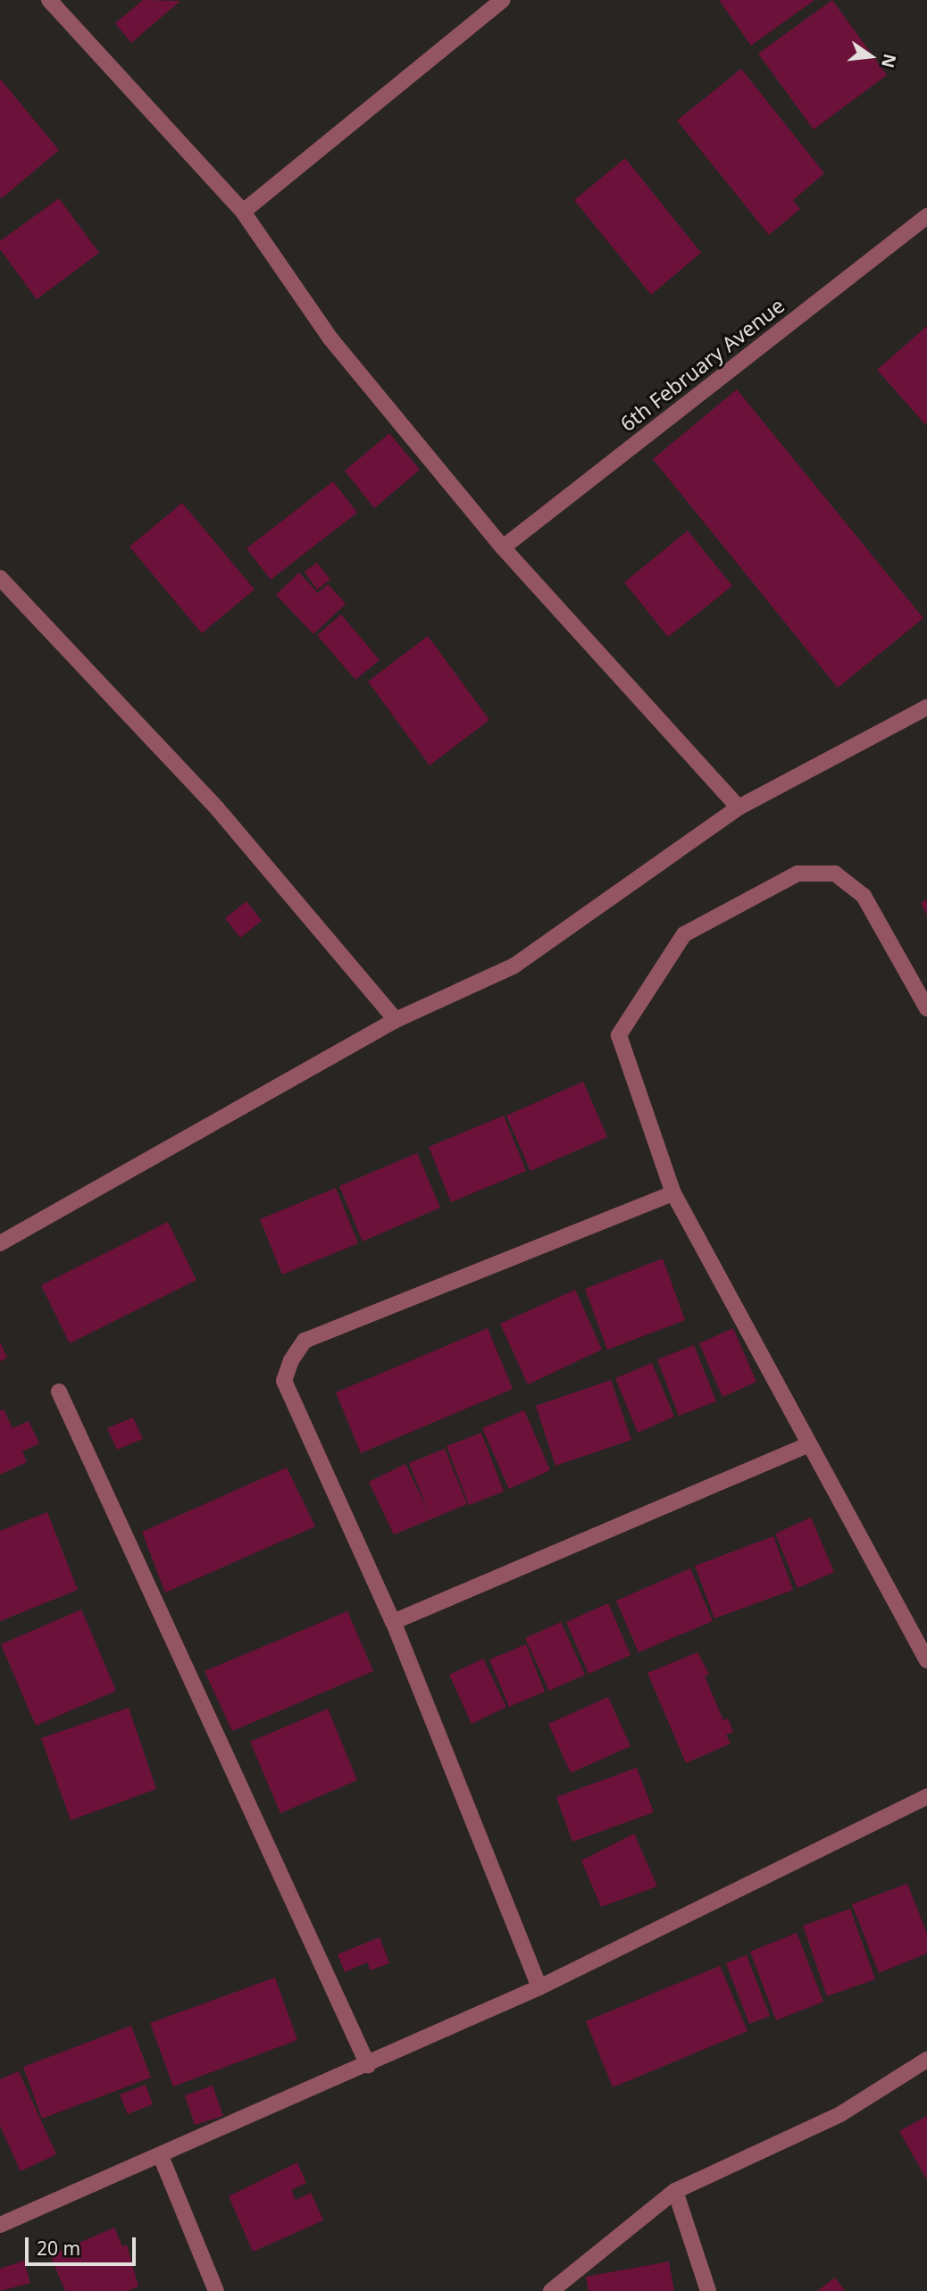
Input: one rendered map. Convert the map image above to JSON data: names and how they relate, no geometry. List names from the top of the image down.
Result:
{
  "streets": {
    "street": ["6th February Avenue"]
  },
  "scale_bar": "20 m",
  "north": "right"
}
